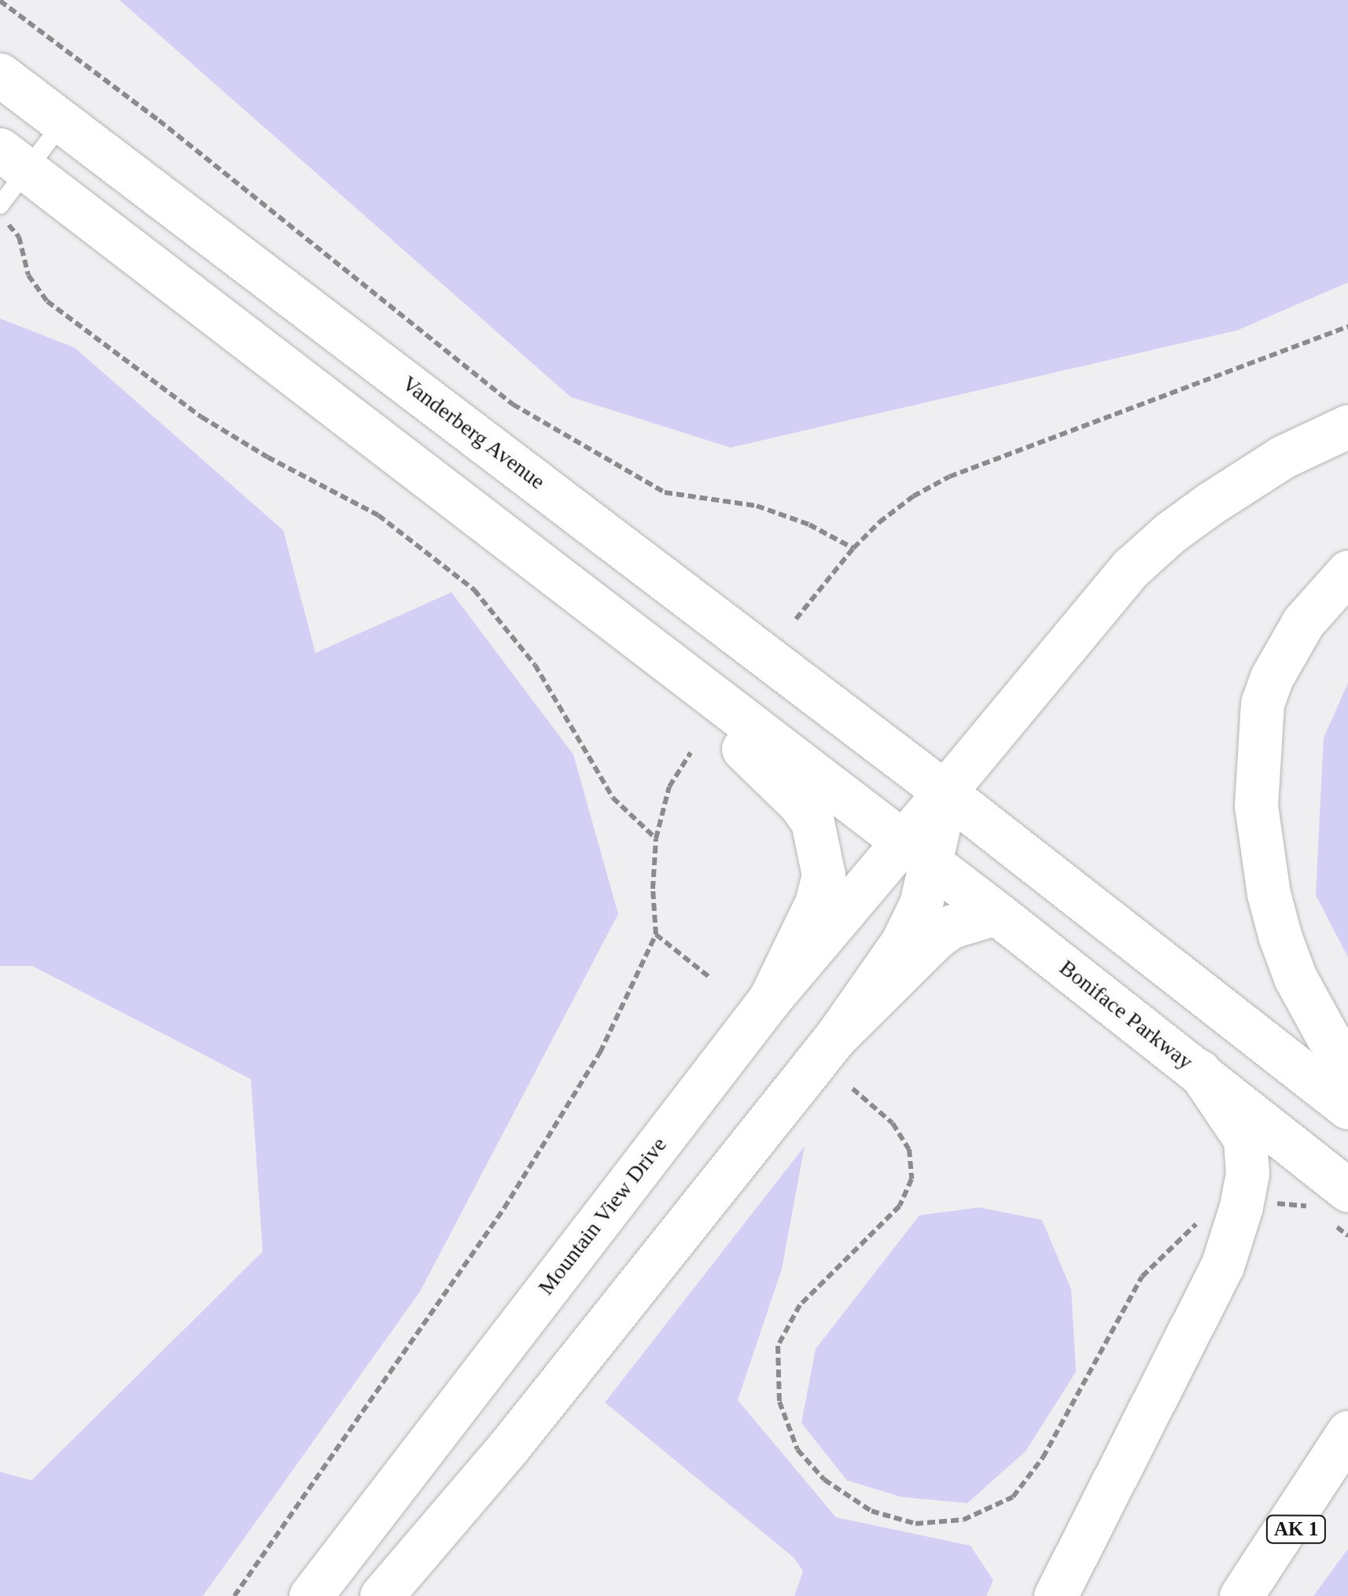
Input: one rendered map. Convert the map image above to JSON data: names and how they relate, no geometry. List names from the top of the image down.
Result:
{
  "streets": {
    "main road": [
      "Vanderberg Avenue",
      "Boniface Parkway",
      "Mountain View Drive",
      "AK 1"
    ]
  },
  "crossings": [
    ["Boniface Parkway", "Mountain View Drive"]
  ]
}
